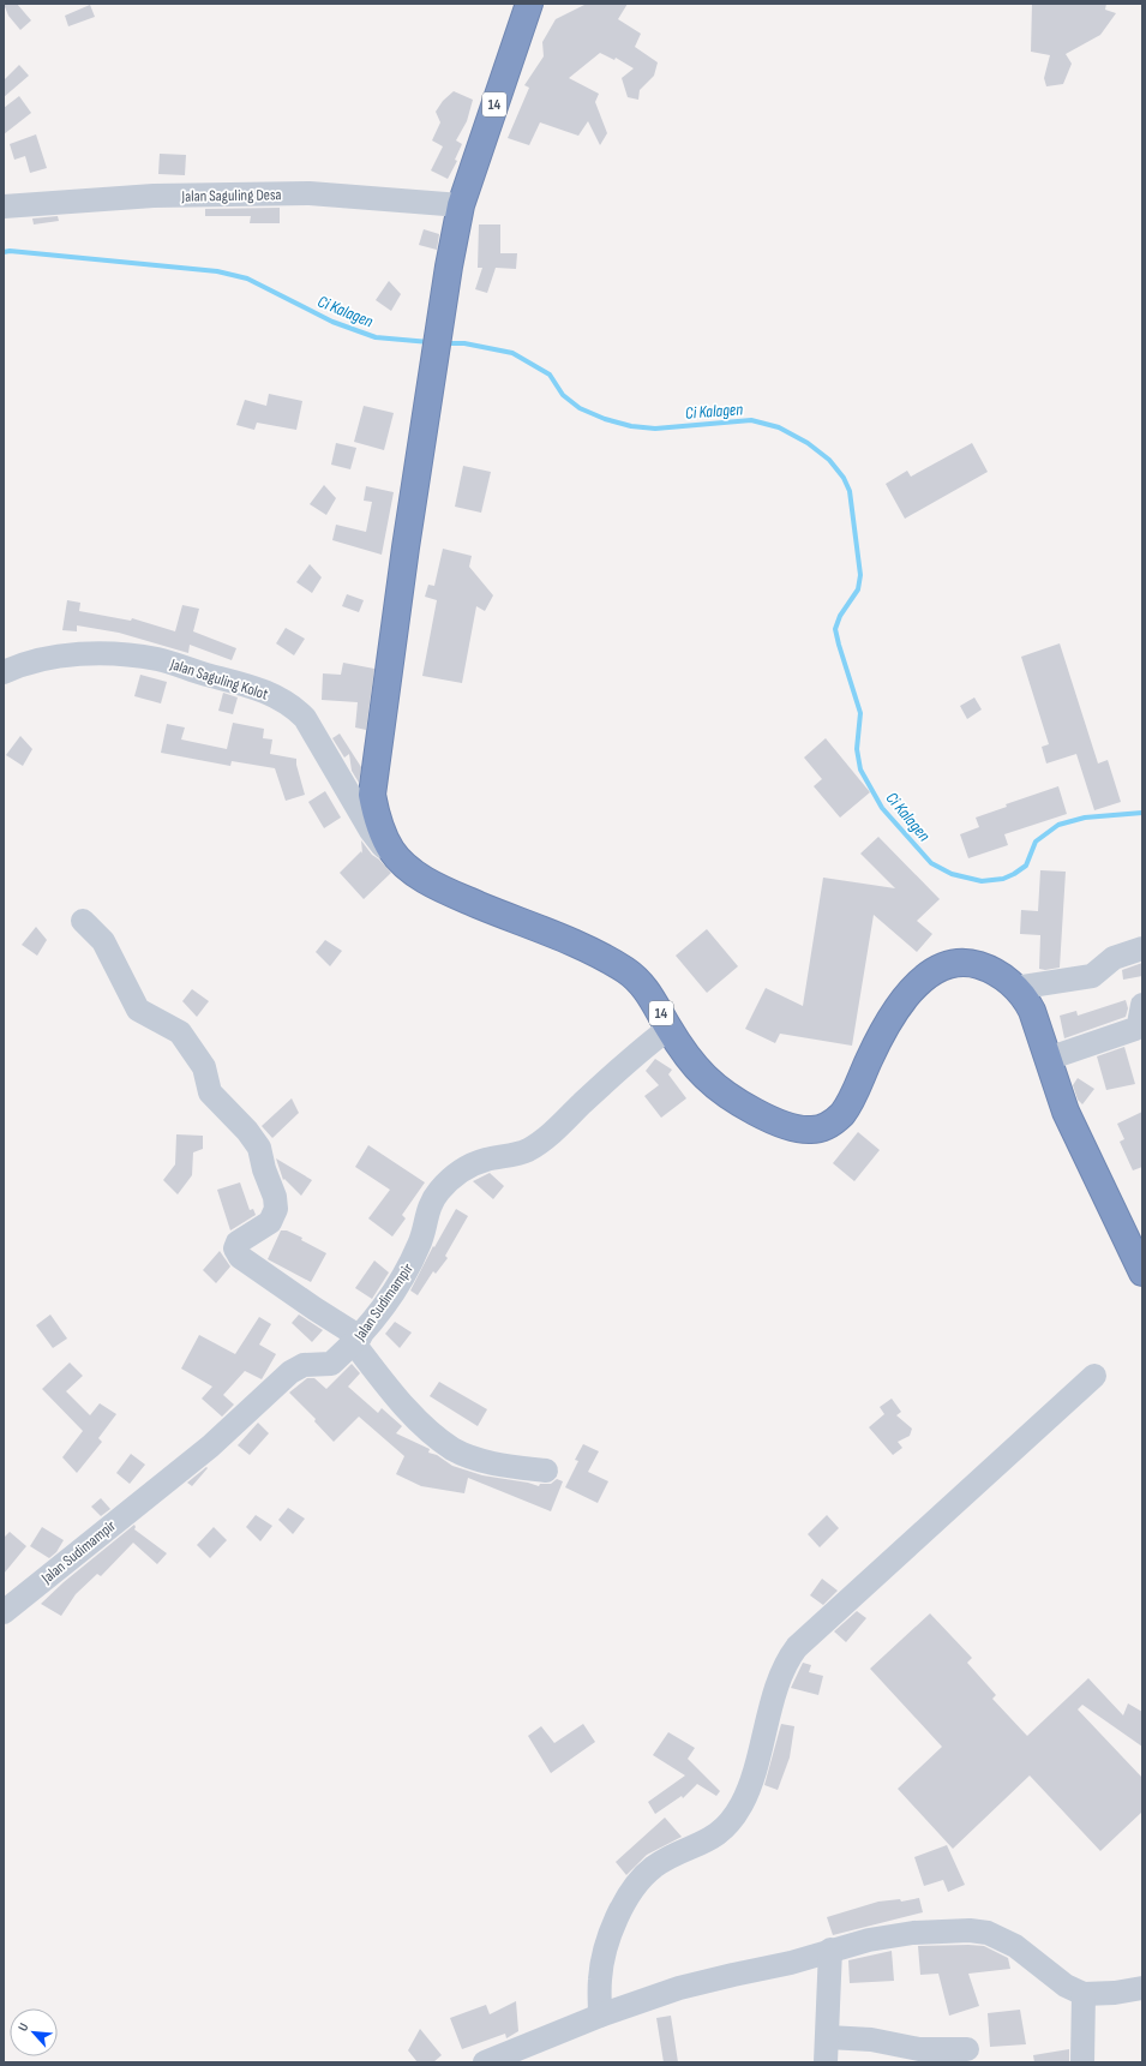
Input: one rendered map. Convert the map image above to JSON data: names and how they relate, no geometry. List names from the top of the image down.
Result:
{
  "streets": {
    "highway": ["14"],
    "street": ["Jalan Saguling Desa", "Jalan Saguling Kolot", "Jalan Sudimampir"]
  },
  "crossings": [
    ["14", "Jalan Saguling Desa"],
    ["14", "Jalan Saguling Kolot"],
    ["14", "Jalan Sudimampir"]
  ],
  "water": ["Ci Kalagen"],
  "north": "top left"
}
